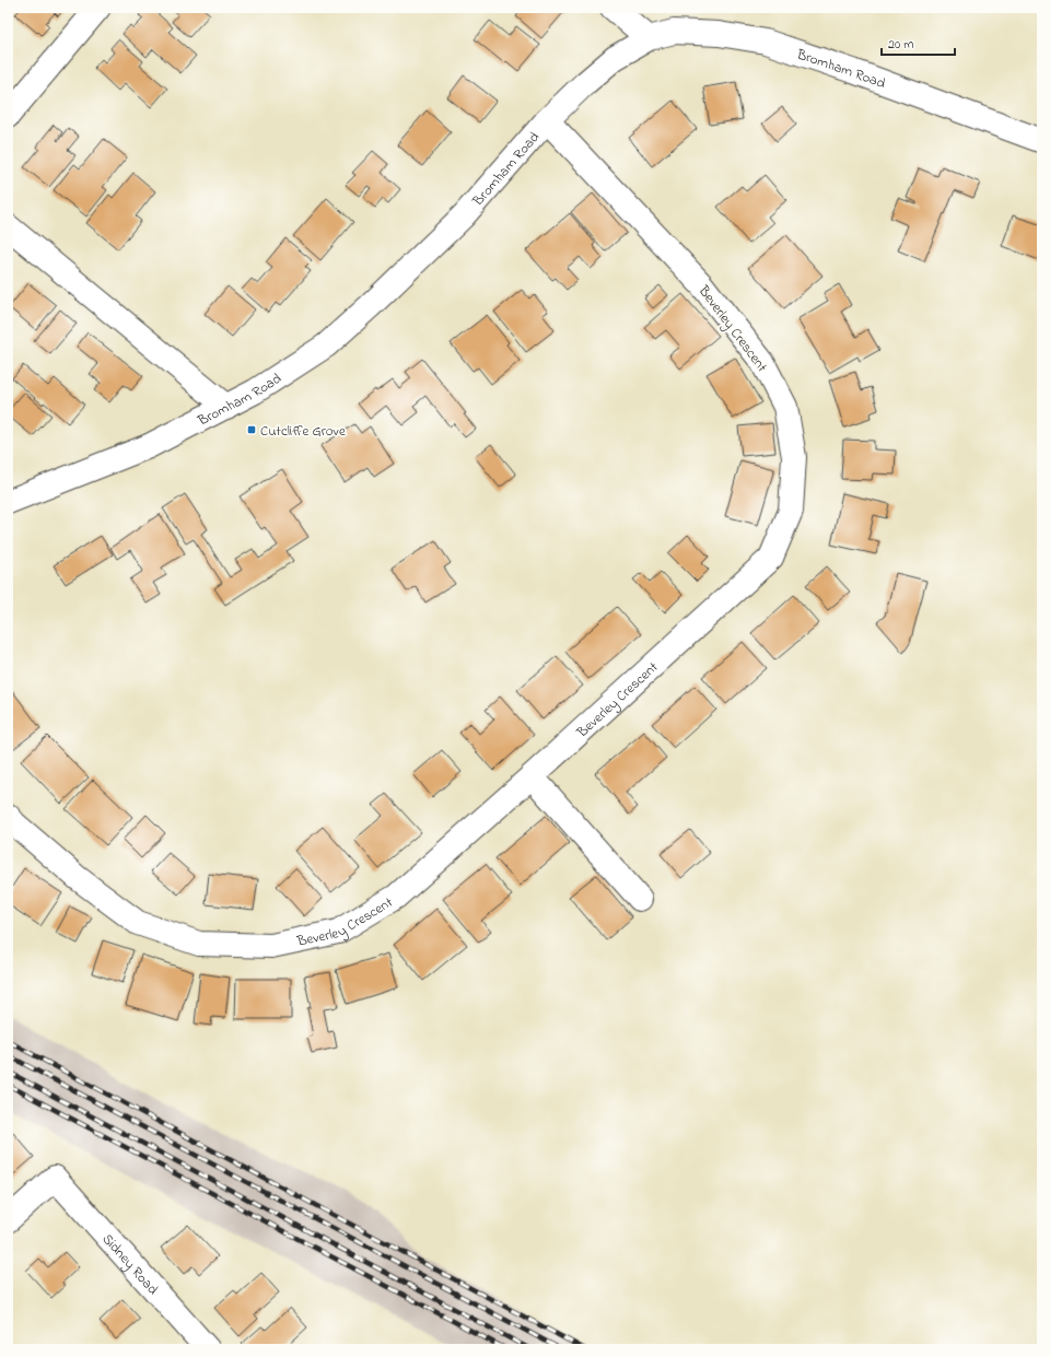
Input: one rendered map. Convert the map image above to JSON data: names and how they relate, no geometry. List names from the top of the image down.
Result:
{
  "streets": {
    "street": ["Bromham Road", "Beverley Crescent", "Sidney Road"]
  },
  "crossings": [
    ["Bromham Road", "Beverley Crescent"]
  ],
  "places": {
    "transit": ["Cutcliffe Grove"]
  },
  "scale_bar": "20 m"
}
